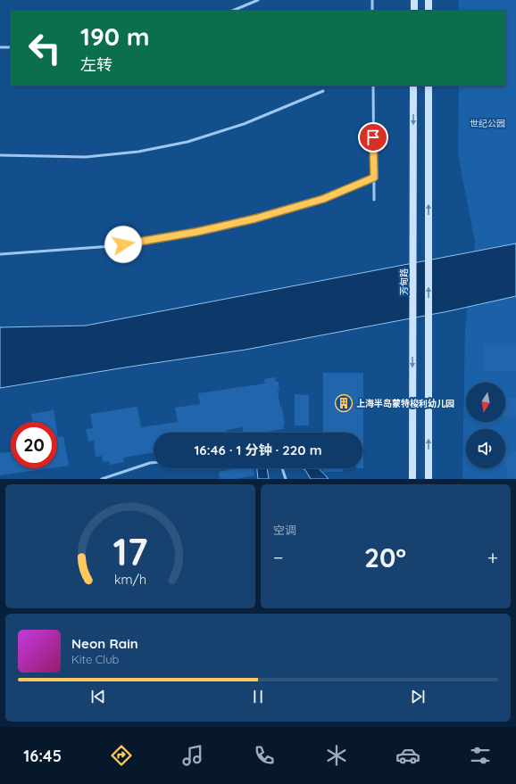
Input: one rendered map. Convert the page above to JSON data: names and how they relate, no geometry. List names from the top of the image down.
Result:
{
  "streets": {
    "main road": ["芳甸路"]
  },
  "parks": ["世纪公园"],
  "places": {
    "building": ["上海半岛蒙特梭利幼儿园"]
  },
  "north": "bottom",
  "page": {
    "turn": ["190 m", "左转"],
    "limit": "20",
    "trip": "16:46 · 1 分钟 · 220 m",
    "tile": "空调",
    "heat": ["−", "20°", "+"],
    "song": ["Neon Rain", "Kite Club"],
    "tabs": "16:45",
    "gauge": ["17", "km/h"]
  }
}
